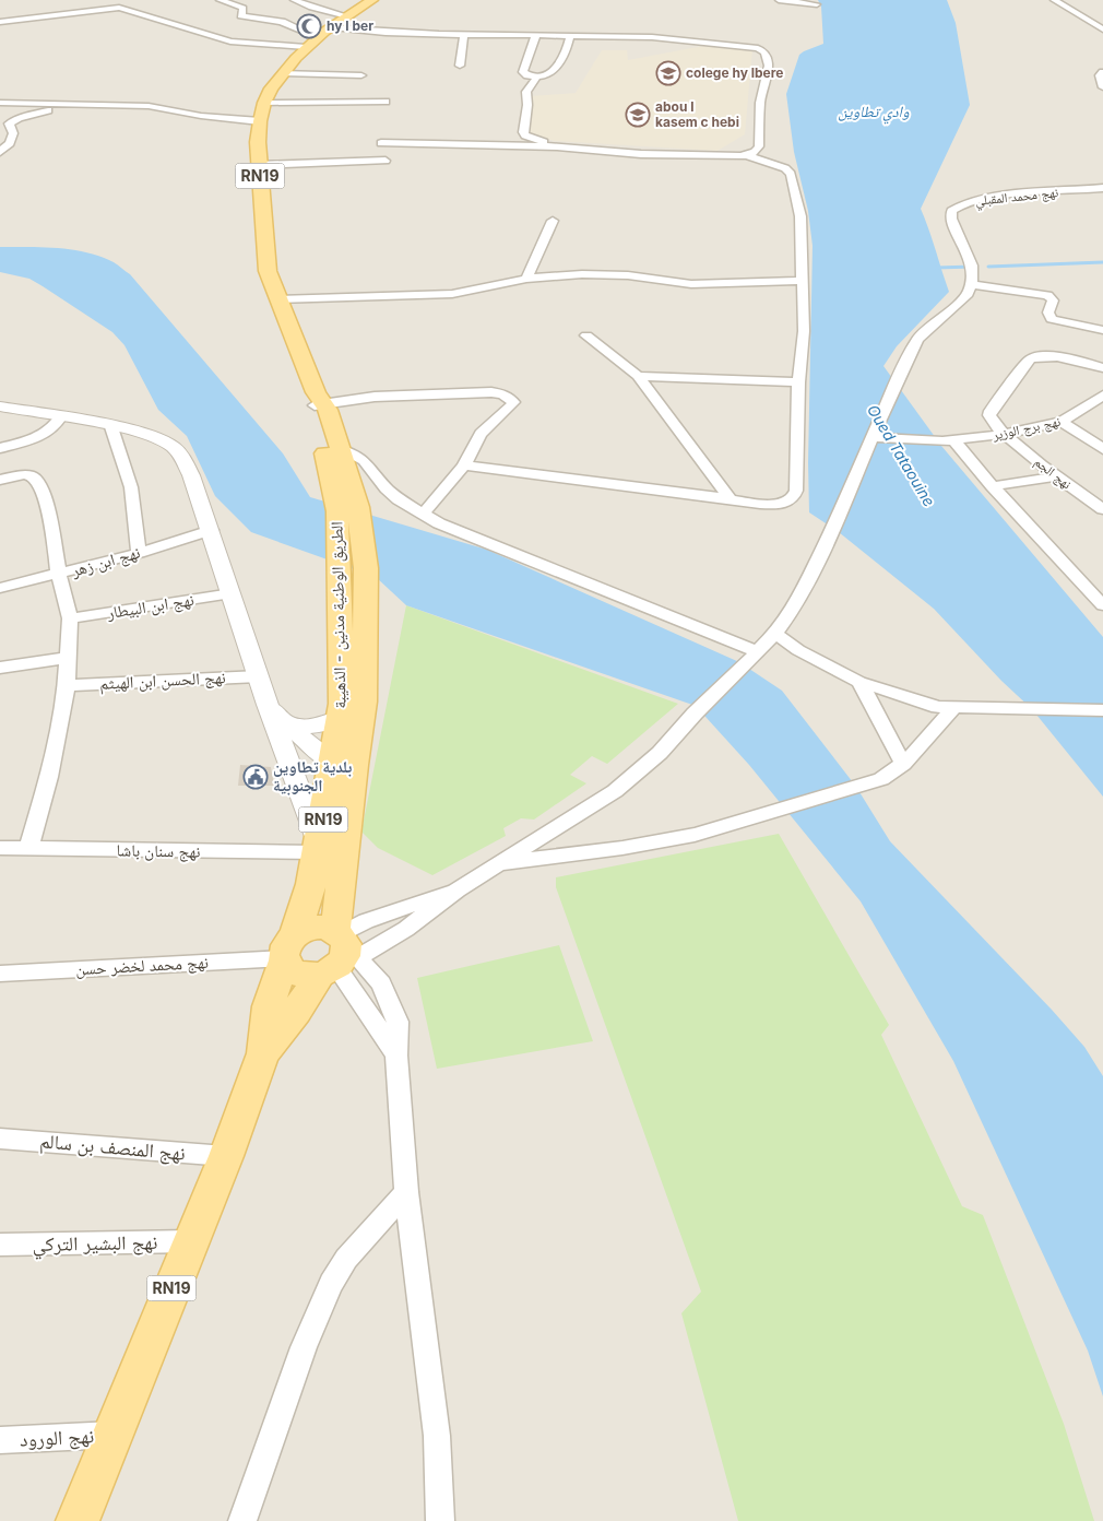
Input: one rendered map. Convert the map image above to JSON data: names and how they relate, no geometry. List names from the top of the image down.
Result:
{
  "streets": {
    "main road": ["RN19", "الطريق الوطنية مدنين - الذهيبة"],
    "street": [
      "نهج محمد المقبلي",
      "نهج برج الوزير",
      "نهج الجم",
      "نهج ابن زهر",
      "نهج ابن البيطار",
      "نهج الحسن ابن الهيثم",
      "نهج سنان باشا",
      "نهج محمد لخضر حسن",
      "نهج المنصف بن سالم",
      "نهج البشير التركي",
      "نهج الورود"
    ]
  },
  "crossings": [
    ["نهج برج الوزير", "نهج الجم"],
    ["الطريق الوطنية مدنين - الذهيبة", "نهج سنان باشا"],
    ["الطريق الوطنية مدنين - الذهيبة", "نهج محمد لخضر حسن"],
    ["الطريق الوطنية مدنين - الذهيبة", "نهج المنصف بن سالم"],
    ["الطريق الوطنية مدنين - الذهيبة", "نهج البشير التركي"],
    ["الطريق الوطنية مدنين - الذهيبة", "نهج الورود"]
  ],
  "water": ["وادي تطاوين", "Oued Tataouine"],
  "places": {
    "mosque": ["hy l ber"],
    "school or university": ["colege hy lbere", "abou l kasem c hebi"],
    "public building": ["بلدية تطاوين الجنوبية"]
  }
}
